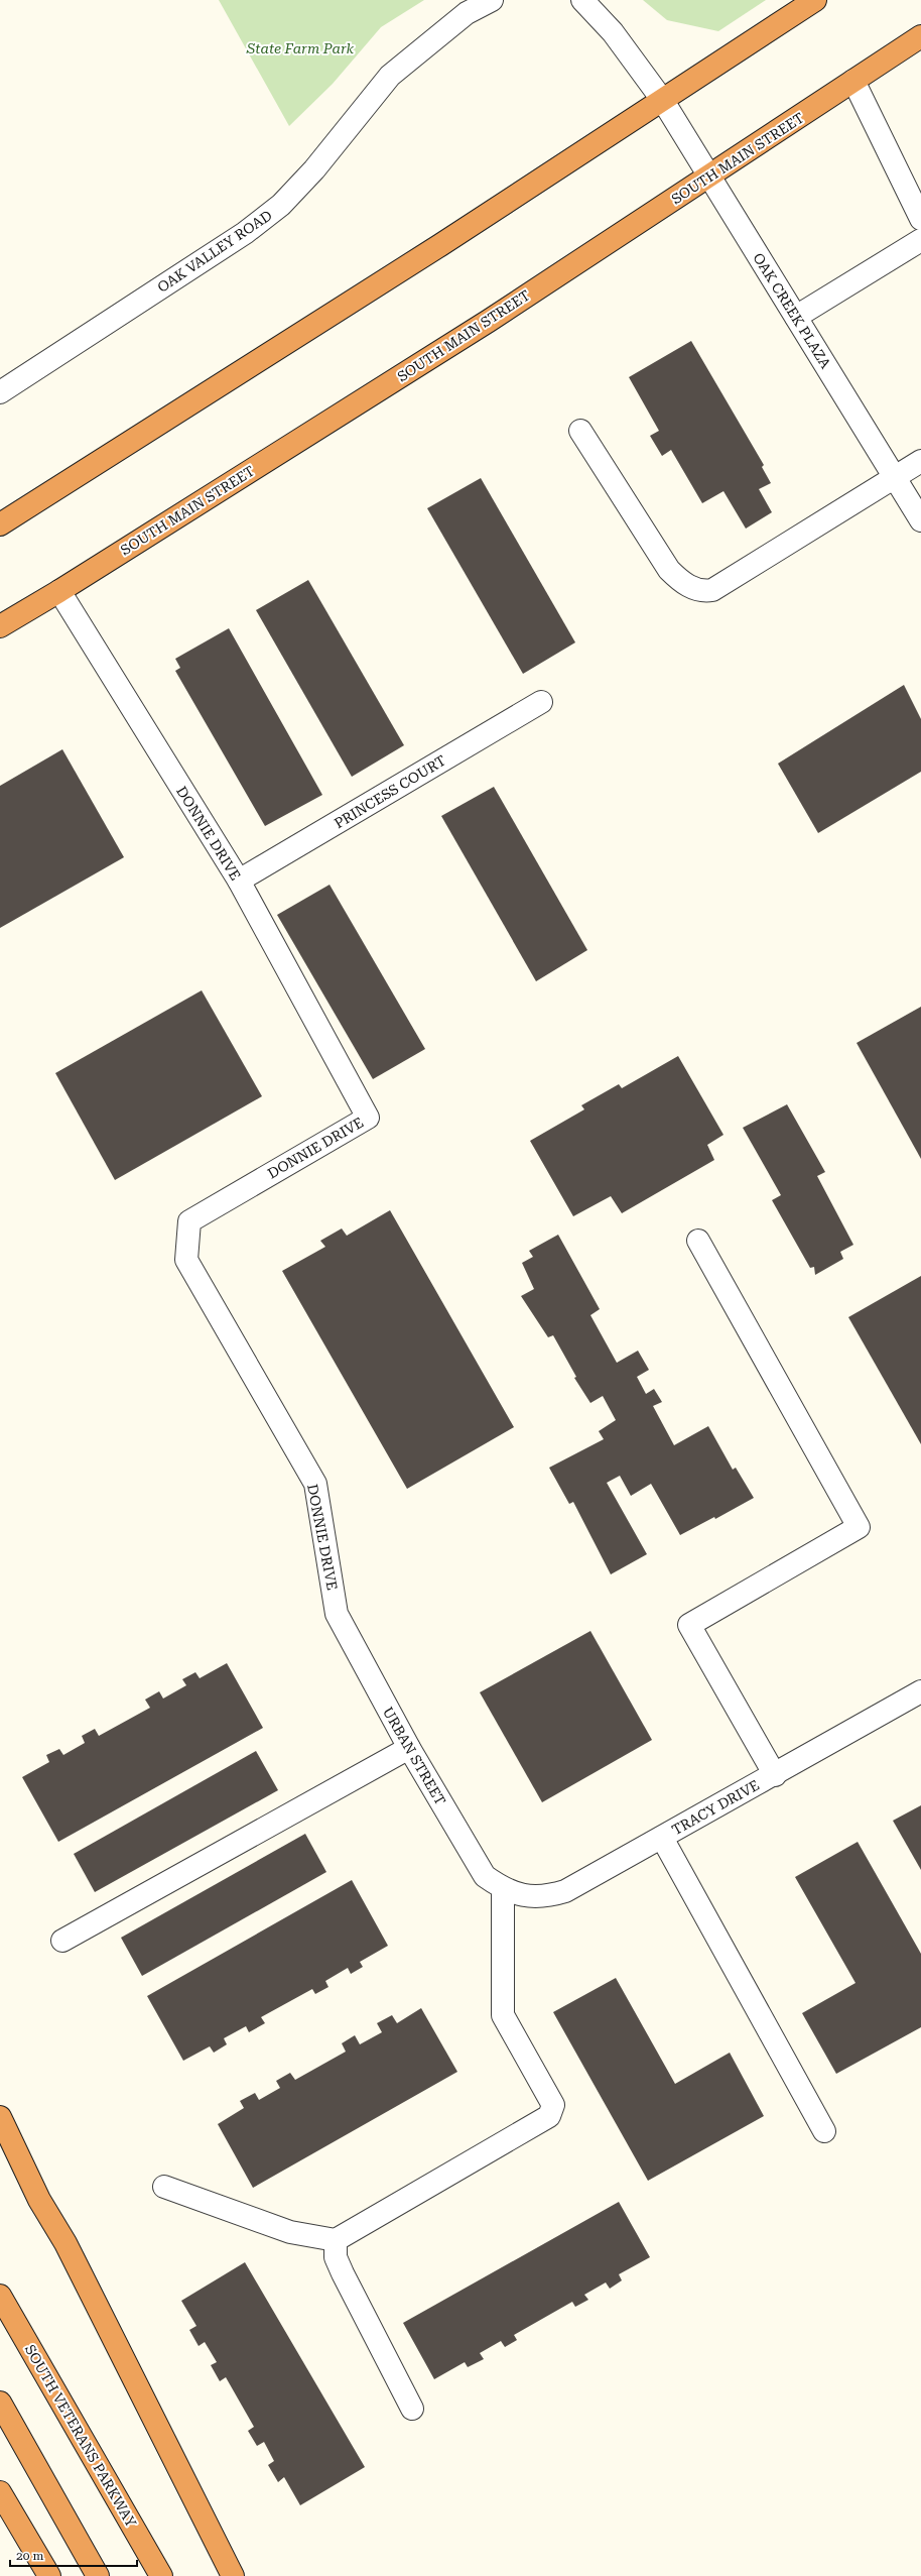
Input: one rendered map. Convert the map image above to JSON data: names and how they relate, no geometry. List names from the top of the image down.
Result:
{
  "streets": {
    "highway": ["SOUTH MAIN STREET", "SOUTH VETERANS PARKWAY"],
    "street": [
      "OAK VALLEY ROAD",
      "OAK CREEK PLAZA",
      "PRINCESS COURT",
      "DONNIE DRIVE",
      "URBAN STREET",
      "TRACY DRIVE"
    ]
  },
  "crossings": [
    ["SOUTH MAIN STREET", "OAK CREEK PLAZA"],
    ["SOUTH MAIN STREET", "DONNIE DRIVE"],
    ["PRINCESS COURT", "DONNIE DRIVE"],
    ["DONNIE DRIVE", "URBAN STREET"],
    ["URBAN STREET", "TRACY DRIVE"]
  ],
  "parks": ["State Farm Park"],
  "scale_bar": "20 m"
}
